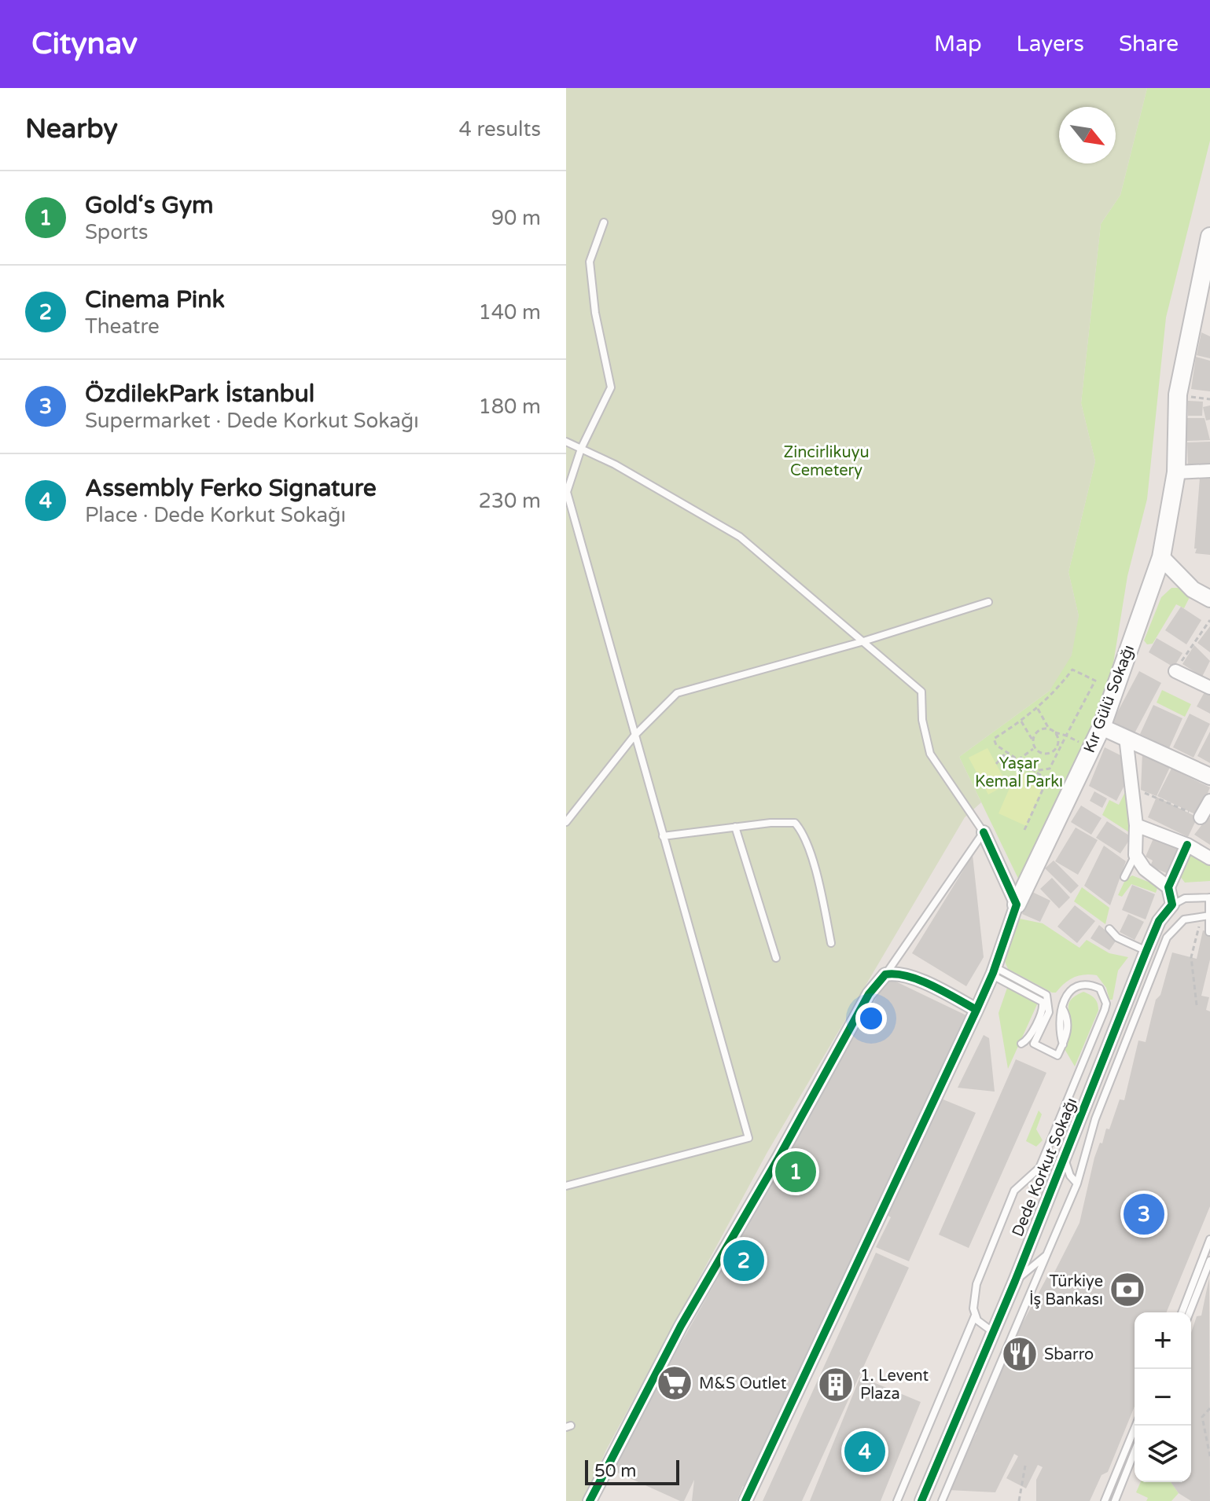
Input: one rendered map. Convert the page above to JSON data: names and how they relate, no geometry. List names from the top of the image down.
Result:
{
  "streets": {
    "main road": ["Kır Gülü Sokağı"],
    "street": ["Dede Korkut Sokağı"]
  },
  "parks": ["Zincirlikuyu Cemetery", "Yaşar Kemal Parkı"],
  "places": {
    "bank": ["Türkiye İş Bankası"],
    "restaurant": ["Sbarro"],
    "supermarket": ["M&S Outlet"],
    "building": ["1. Levent Plaza"]
  },
  "scale_bar": "50 m",
  "north": "bottom right",
  "page": {
    "header": "Citynav",
    "nav": ["Map", "Layers", "Share"],
    "heading": ["Nearby", "4 results"],
    "list": [
      {
        "mark": "1",
        "name": "Gold‘s Gym",
        "note": "Sports",
        "value": "90 m"
      },
      {
        "mark": "2",
        "name": "Cinema Pink",
        "note": "Theatre",
        "value": "140 m"
      },
      {
        "mark": "3",
        "name": "ÖzdilekPark İstanbul",
        "note": "Supermarket · Dede Korkut Sokağı",
        "value": "180 m"
      },
      {
        "mark": "4",
        "name": "Assembly Ferko Signature",
        "note": "Place · Dede Korkut Sokağı",
        "value": "230 m"
      }
    ],
    "pins": [
      "1",
      "3",
      "2",
      "4"
    ],
    "map_buttons": ["+", "−"],
    "scale": "50 m"
  }
}
